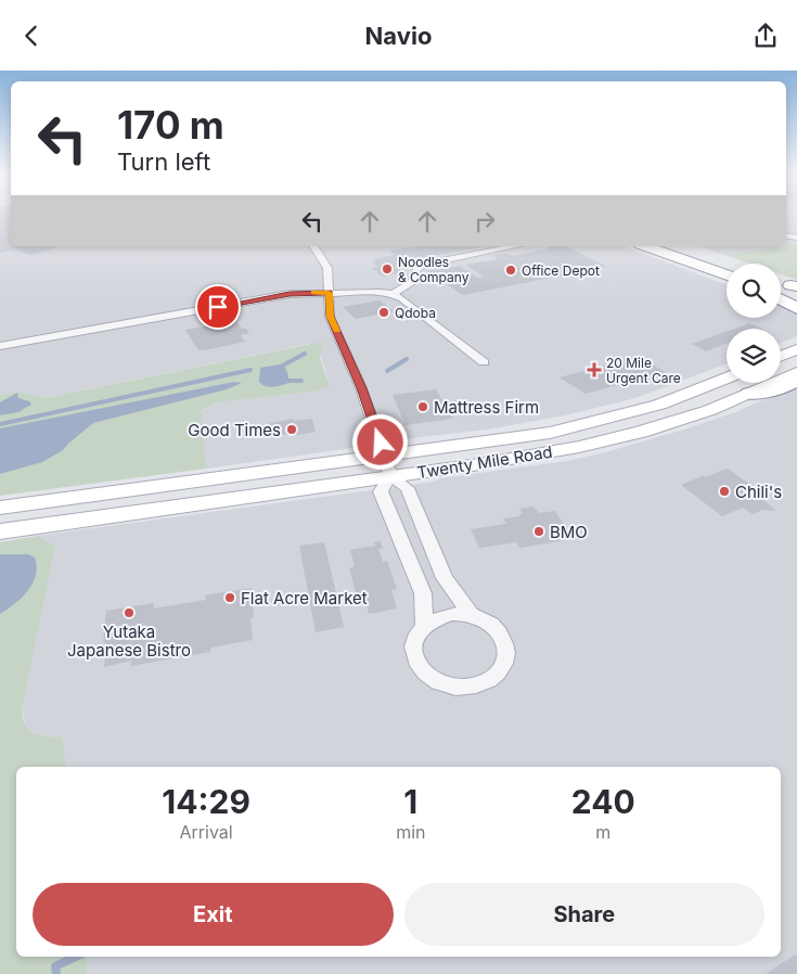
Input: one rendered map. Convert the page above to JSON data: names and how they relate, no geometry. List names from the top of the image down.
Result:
{
  "streets": {
    "main road": ["Twenty Mile Road"]
  },
  "places": {
    "other": [
      "Noodles & Company",
      "Office Depot",
      "Qdoba",
      "Mattress Firm",
      "Good Times",
      "Chili's",
      "BMO",
      "Flat Acre Market",
      "Yutaka Japanese Bistro"
    ],
    "health": ["20 Mile Urgent Care"]
  },
  "page": {
    "header": "Navio",
    "turn": ["170 m", "Turn left"],
    "eta": [
      "14:29",
      "Arrival",
      "1",
      "min",
      "240",
      "m"
    ],
    "buttons": ["Exit", "Share"]
  }
}
